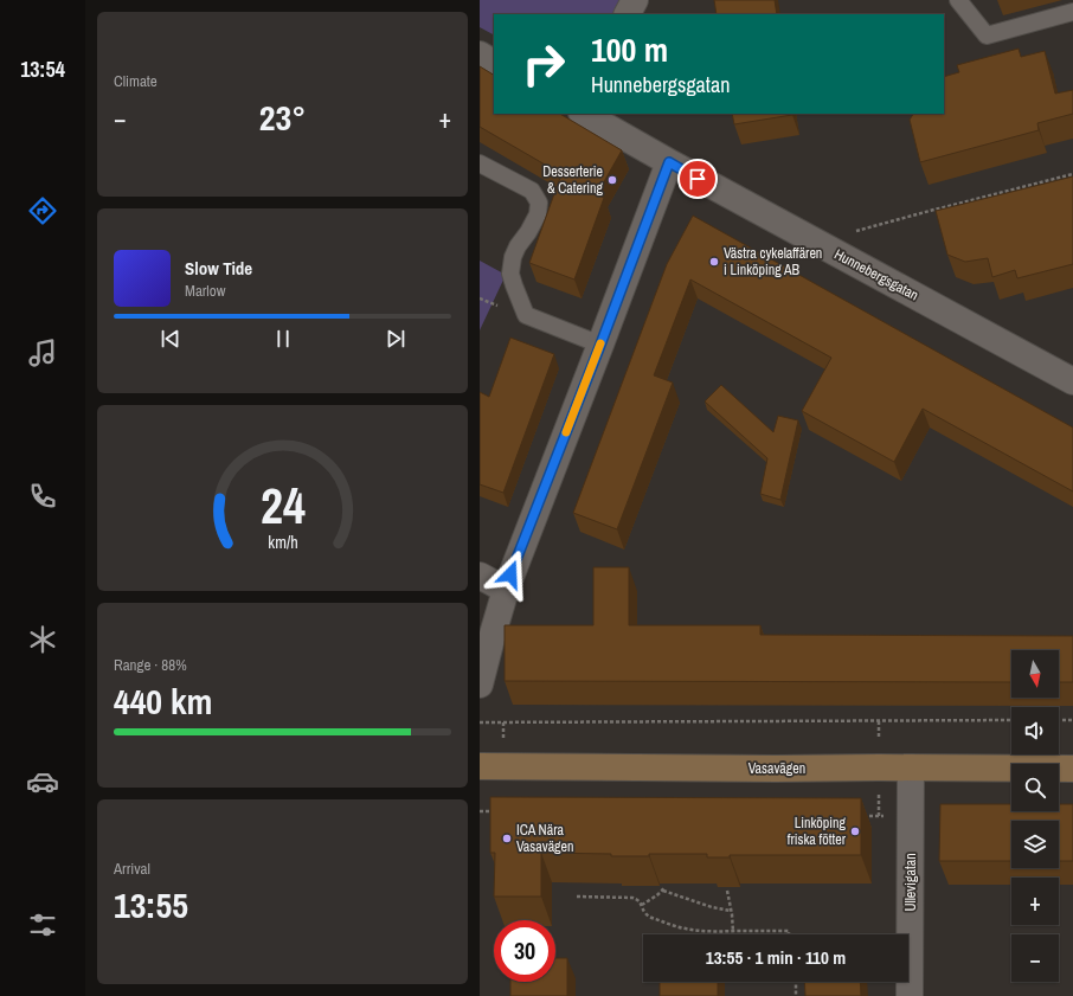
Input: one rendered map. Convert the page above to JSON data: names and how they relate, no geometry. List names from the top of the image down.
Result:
{
  "streets": {
    "main road": ["Vasavägen"],
    "street": ["Hunnebergsgatan", "Ullevigatan"]
  },
  "crossings": [
    ["Vasavägen", "Ullevigatan"]
  ],
  "places": [
    "Desserterie & Catering",
    "Västra cykelaffären i Linköping AB",
    "Linköping friska fötter",
    "ICA Nära Vasavägen"
  ],
  "north": "bottom",
  "page": {
    "tabs": "13:54",
    "tile": [
      "Climate",
      ["Range · 88%", "440 km"],
      ["Arrival", "13:55"]
    ],
    "turn": ["100 m", "Hunnebergsgatan"],
    "heat": ["−", "23°", "+"],
    "song": ["Slow Tide", "Marlow"],
    "map_buttons": ["+", "−"],
    "limit": "30",
    "trip": "13:55 · 1 min · 110 m",
    "gauge": ["24", "km/h"]
  }
}
